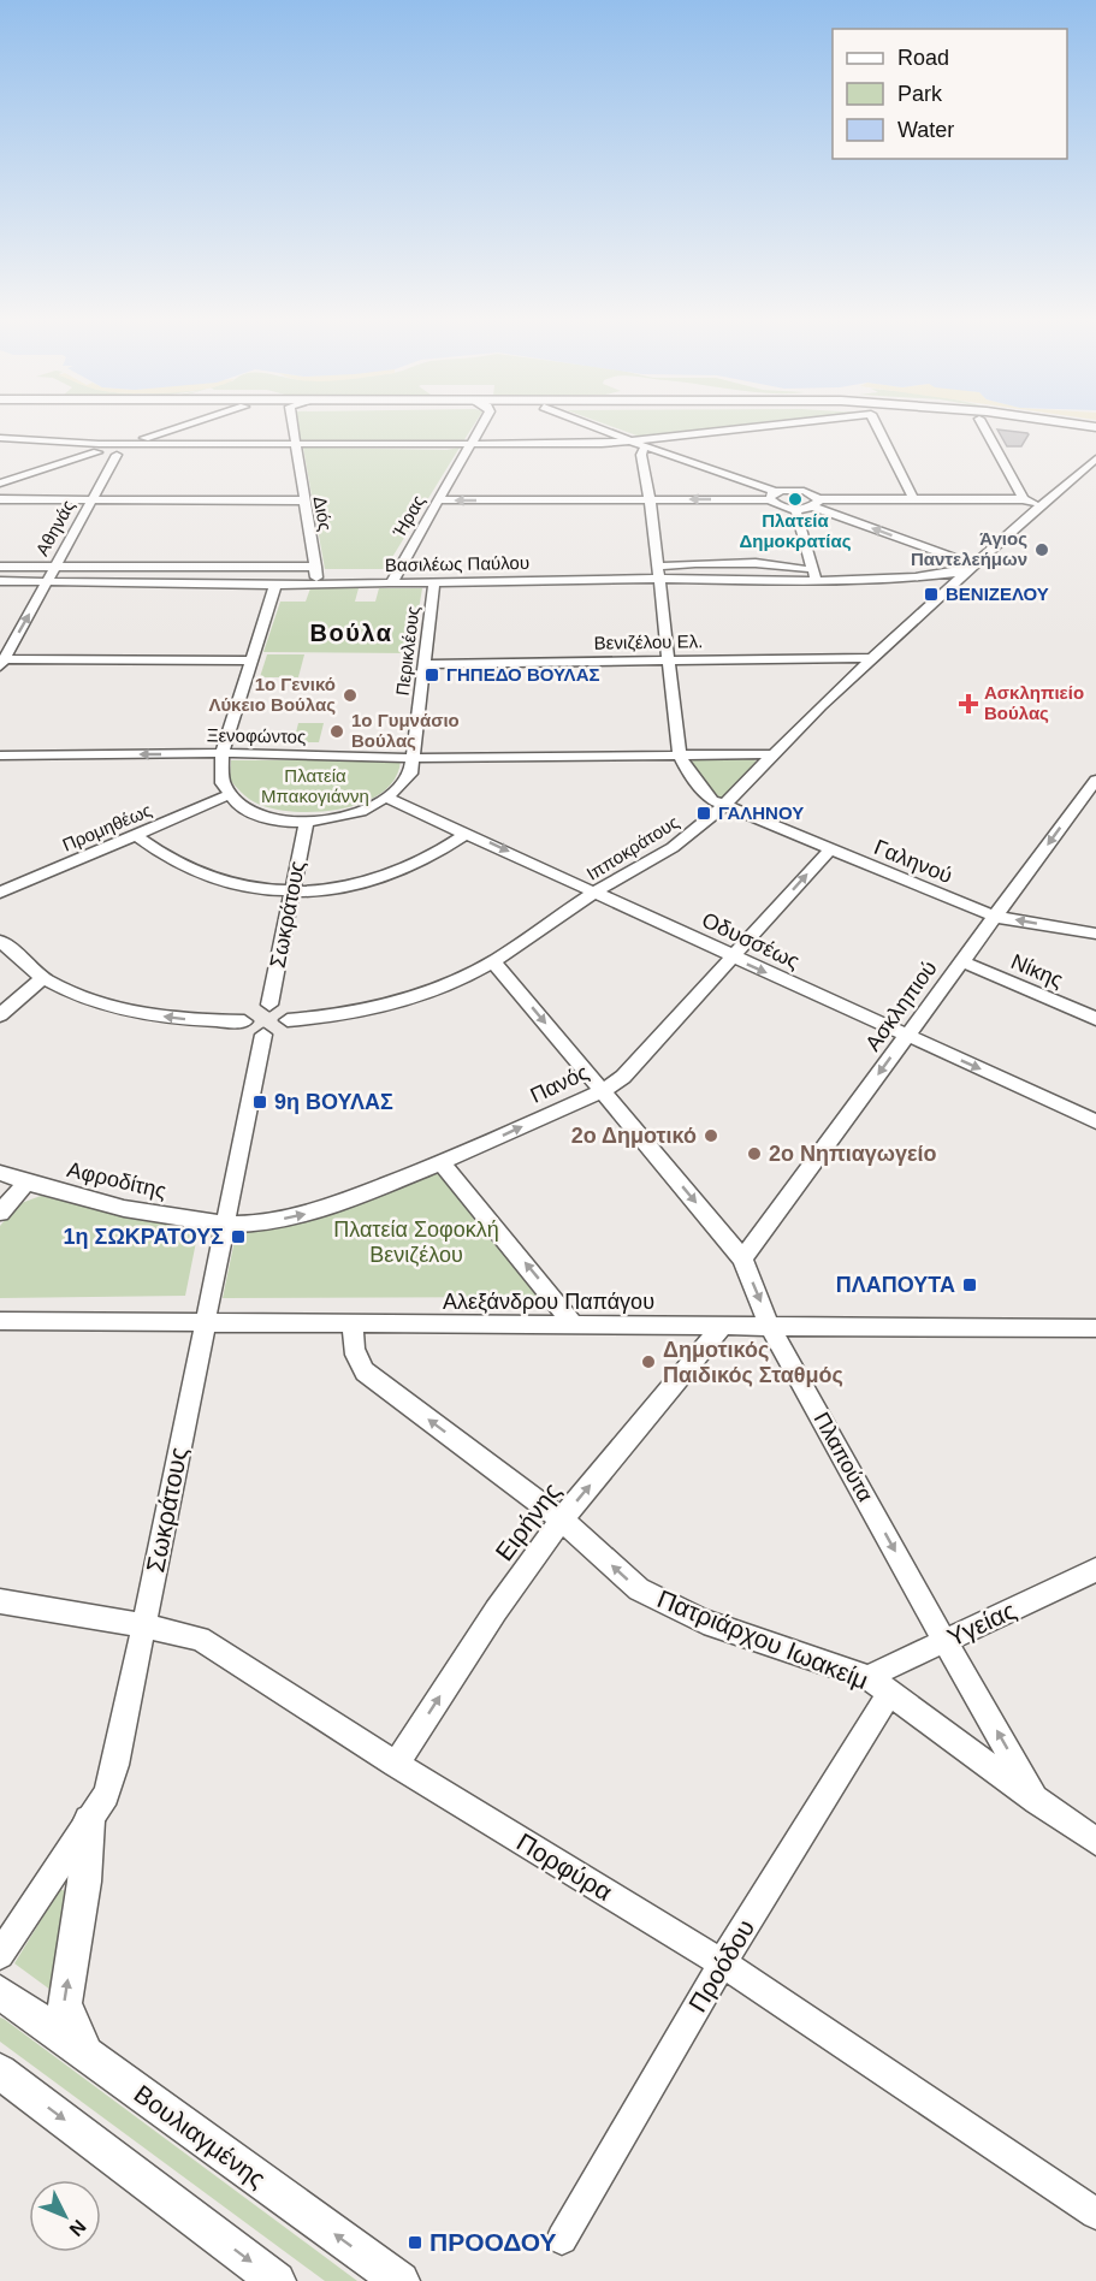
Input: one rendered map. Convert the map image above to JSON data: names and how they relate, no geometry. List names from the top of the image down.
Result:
{
  "streets": {
    "main road": ["Βουλιαγμένης"],
    "street": [
      "Διός",
      "Ήρας",
      "Αθηνάς",
      "Βασιλέως Παύλου",
      "Βενιζέλου Ελ.",
      "Περικλέους",
      "Ξενοφώντος",
      "Προμηθέως",
      "Ιπποκράτους",
      "Γαληνού",
      "Σωκράτους",
      "Οδυσσέως",
      "Νίκης",
      "Ασκληπιού",
      "Πανός",
      "Αφροδίτης",
      "Αλεξάνδρου Παπάγου",
      "Πλαπούτα",
      "Ειρήνης",
      "Υγείας",
      "Πατριάρχου Ιωακείμ",
      "Πορφύρα",
      "Προόδου"
    ]
  },
  "crossings": [
    ["Διός", "Βασιλέως Παύλου"],
    ["Ήρας", "Βασιλέως Παύλου"],
    ["Αθηνάς", "Βασιλέως Παύλου"],
    ["Βασιλέως Παύλου", "Περικλέους"],
    ["Βασιλέως Παύλου", "Ιπποκράτους"],
    ["Βενιζέλου Ελ.", "Περικλέους"],
    ["Βενιζέλου Ελ.", "Ιπποκράτους"],
    ["Περικλέους", "Ξενοφώντος"],
    ["Περικλέους", "Σωκράτους"],
    ["Περικλέους", "Οδυσσέως"],
    ["Ξενοφώντος", "Ιπποκράτους"],
    ["Ιπποκράτους", "Γαληνού"],
    ["Ιπποκράτους", "Σωκράτους"],
    ["Ιπποκράτους", "Οδυσσέως"],
    ["Ιπποκράτους", "Πλαπούτα"],
    ["Γαληνού", "Ασκληπιού"],
    ["Γαληνού", "Πανός"],
    ["Σωκράτους", "Πανός"],
    ["Σωκράτους", "Αφροδίτης"],
    ["Σωκράτους", "Αλεξάνδρου Παπάγου"],
    ["Σωκράτους", "Πορφύρα"],
    ["Οδυσσέως", "Ασκληπιού"],
    ["Οδυσσέως", "Πανός"],
    ["Νίκης", "Ασκληπιού"],
    ["Ασκληπιού", "Πλαπούτα"],
    ["Πανός", "Αφροδίτης"],
    ["Πανός", "Πλαπούτα"],
    ["Αλεξάνδρου Παπάγου", "Πλαπούτα"],
    ["Αλεξάνδρου Παπάγου", "Ειρήνης"],
    ["Αλεξάνδρου Παπάγου", "Πατριάρχου Ιωακείμ"],
    ["Πλαπούτα", "Υγείας"],
    ["Πλαπούτα", "Πατριάρχου Ιωακείμ"],
    ["Ειρήνης", "Πατριάρχου Ιωακείμ"],
    ["Ειρήνης", "Πορφύρα"],
    ["Υγείας", "Πατριάρχου Ιωακείμ"],
    ["Υγείας", "Προόδου"],
    ["Πατριάρχου Ιωακείμ", "Προόδου"],
    ["Πορφύρα", "Προόδου"]
  ],
  "one_way": [
    "Οδυσσέως",
    "Ασκληπιού",
    "Πανός",
    "Ειρήνης",
    "Πατριάρχου Ιωακείμ"
  ],
  "districts": ["Βούλα"],
  "parks": ["Πλατεία Μπακογιάννη", "Πλατεία Σοφοκλή Βενιζέλου"],
  "places": {
    "other": [
      "Πλατεία Δημοκρατίας",
      "Άγιος Παντελεήμων",
      "1ο Γενικό Λύκειο Βούλας",
      "1ο Γυμνάσιο Βούλας",
      "2ο Δημοτικό",
      "2ο Νηπιαγωγείο",
      "Δημοτικός Παιδικός Σταθμός"
    ],
    "transit": [
      "ΒΕΝΙΖΕΛΟΥ",
      "ΓΗΠΕΔΟ ΒΟΥΛΑΣ",
      "ΓΑΛΗΝΟΥ",
      "9η ΒΟΥΛΑΣ",
      "1η ΣΩΚΡΑΤΟΥΣ",
      "ΠΛΑΠΟΥΤΑ",
      "ΠΡΟΟΔΟΥ"
    ],
    "health": ["Ασκληπιείο Βούλας"]
  },
  "legend": ["Road", "Park", "Water"],
  "north": "bottom right"
}
